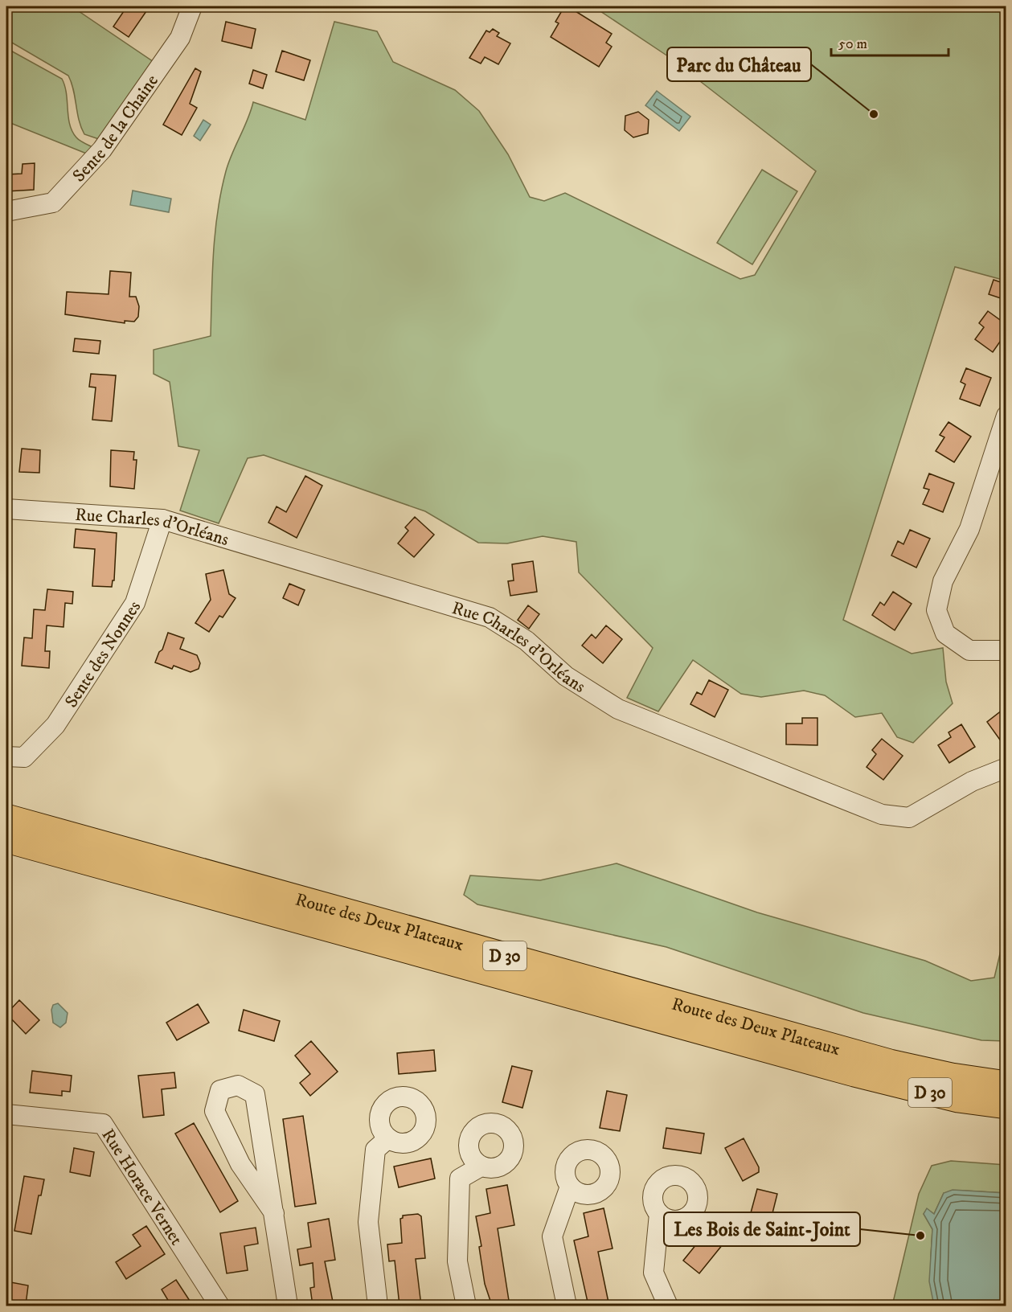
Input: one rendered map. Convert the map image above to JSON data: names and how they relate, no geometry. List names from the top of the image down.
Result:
{
  "streets": {
    "main road": ["Route des Deux Plateaux", "D 30"],
    "street": [
      "Sente de la Chaine",
      "Rue Charles d'Orléans",
      "Sente des Nonnes",
      "Rue Horace Vernet"
    ]
  },
  "crossings": [
    ["Rue Charles d'Orléans", "Sente des Nonnes"]
  ],
  "places": ["Parc du Château", "Les Bois de Saint-Joint"],
  "scale_bar": "50 m"
}
